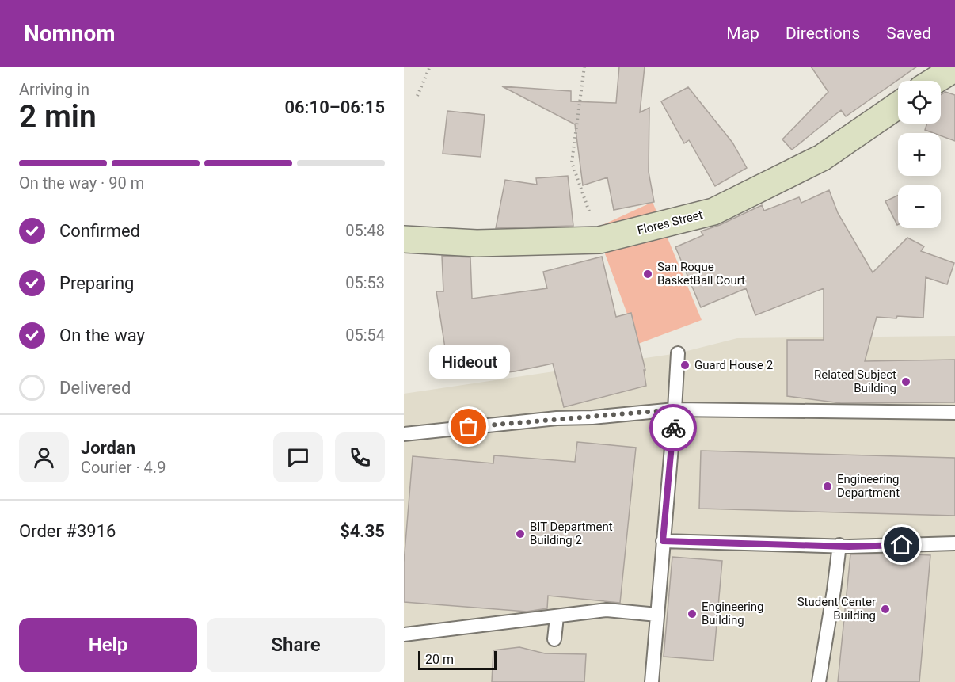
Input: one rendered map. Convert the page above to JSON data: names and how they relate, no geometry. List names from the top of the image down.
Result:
{
  "streets": {
    "street": ["Flores Street"]
  },
  "places": [
    "San Roque BasketBall Court",
    "Guard House 2",
    "Related Subject Building",
    "Hideout",
    "Engineering Department",
    "BIT Department Building 2",
    "Student Center Building",
    "Engineering Building"
  ],
  "scale_bar": "20 m",
  "page": {
    "header": "Nomnom",
    "nav": ["Map", "Directions", "Saved"],
    "heading": ["2 min", "Arriving in", "06:10–06:15"],
    "panel": [
      "Jordan",
      "Courier · 4.9",
      "Order #3916",
      "$4.35"
    ],
    "map_buttons": ["+", "−"],
    "bar": "On the way · 90 m",
    "list": [
      ["Confirmed", "05:48"],
      ["Preparing", "05:53"],
      ["On the way", "05:54"],
      "Delivered"
    ],
    "bubble": "Hideout",
    "buttons": ["Help", "Share"],
    "scale": "20 m"
  }
}
